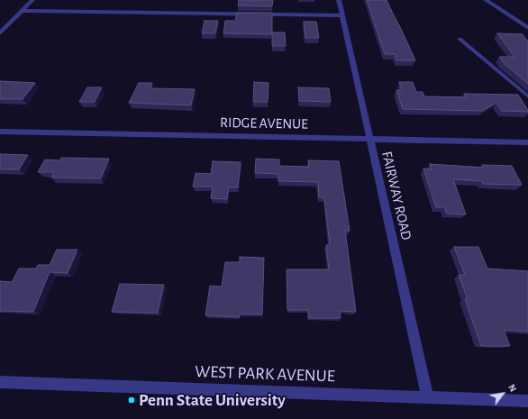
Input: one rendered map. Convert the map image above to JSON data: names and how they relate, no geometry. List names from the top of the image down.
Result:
{
  "streets": {
    "street": ["RIDGE AVENUE", "FAIRWAY ROAD", "WEST PARK AVENUE"]
  },
  "crossings": [
    ["RIDGE AVENUE", "FAIRWAY ROAD"],
    ["FAIRWAY ROAD", "WEST PARK AVENUE"]
  ],
  "places": ["Penn State University"],
  "north": "top right"
}
